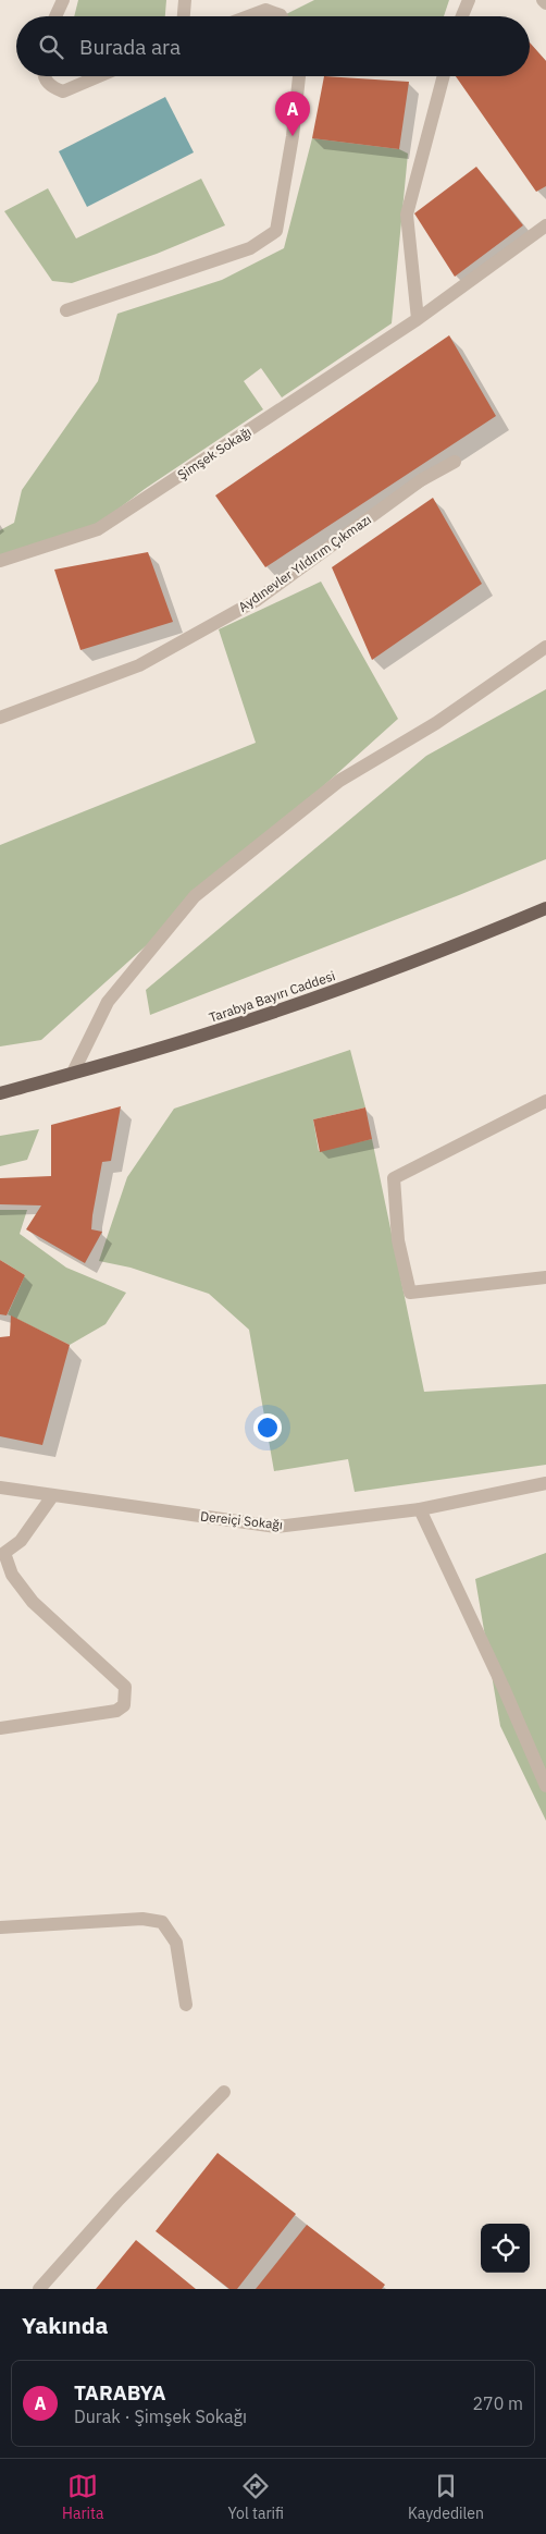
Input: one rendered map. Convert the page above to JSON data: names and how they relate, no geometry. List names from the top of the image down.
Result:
{
  "streets": {
    "main road": ["Tarabya Bayırı Caddesi"],
    "street": ["Şimşek Sokağı", "Aydınevler Yıldırım Çıkmazı", "Dereiçi Sokağı"]
  },
  "page": {
    "search": "Burada ara",
    "pins": "A",
    "heading": "Yakında",
    "list": [
      {
        "mark": "A",
        "name": "TARABYA",
        "note": "Durak · Şimşek Sokağı",
        "value": "270 m"
      }
    ],
    "nav": ["Harita", "Yol tarifi", "Kaydedilen"]
  }
}
